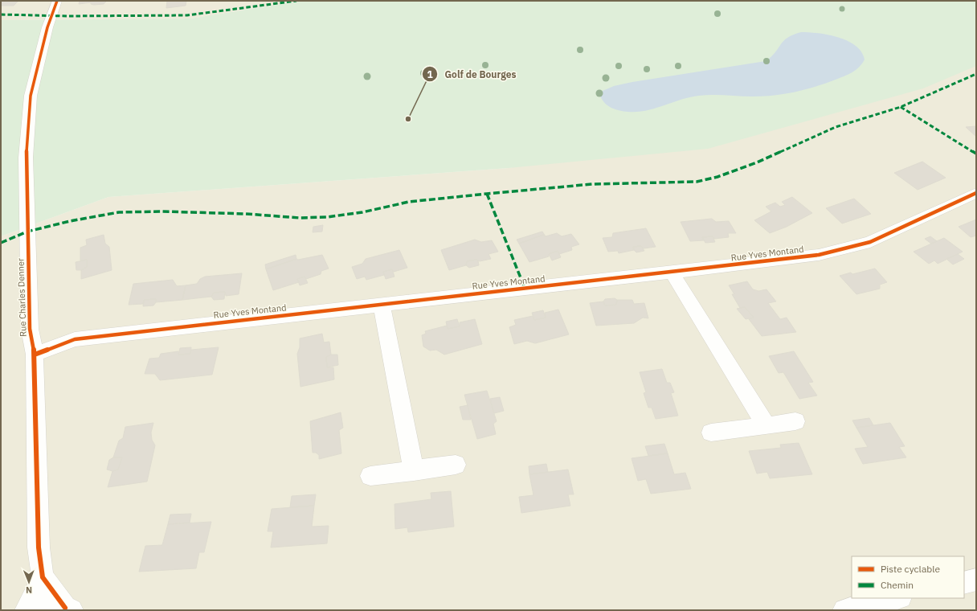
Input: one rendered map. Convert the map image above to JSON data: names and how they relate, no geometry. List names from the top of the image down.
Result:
{
  "streets": {
    "street": ["Rue Yves Montand", "Rue Charles Denner"]
  },
  "crossings": [
    ["Rue Yves Montand", "Rue Charles Denner"]
  ],
  "places": ["Golf de Bourges"],
  "legend": ["Piste cyclable", "Chemin"],
  "north": "bottom"
}
